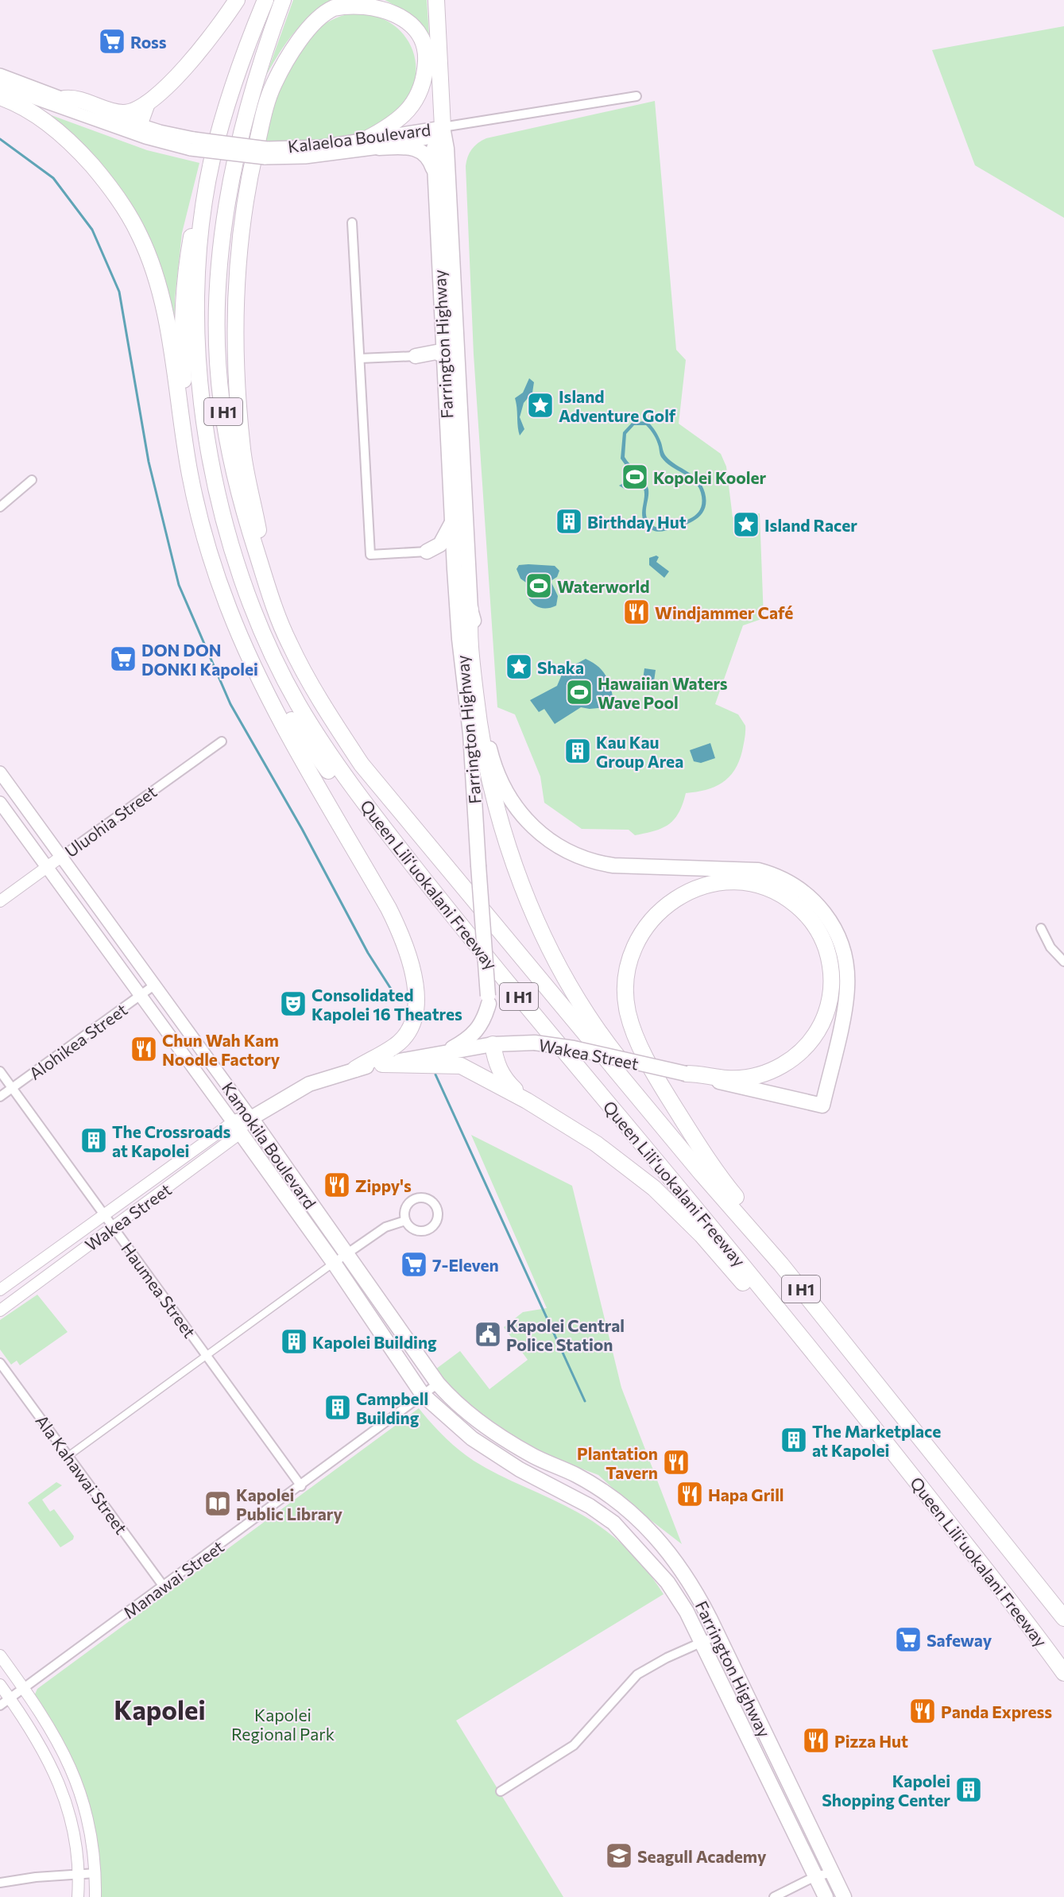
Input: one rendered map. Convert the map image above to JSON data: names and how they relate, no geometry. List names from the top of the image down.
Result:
{
  "streets": {
    "highway": ["I H1", "Queen Liliʻuokalani Freeway"],
    "main road": [
      "Kalaeloa Boulevard",
      "Farrington Highway",
      "Wakea Street",
      "Kamokila Boulevard"
    ],
    "street": [
      "Uluohia Street",
      "Alohikea Street",
      "Haumea Street",
      "Ala Kahawai Street",
      "Manawai Street"
    ]
  },
  "crossings": [
    ["Kalaeloa Boulevard", "Farrington Highway"],
    ["Farrington Highway", "Wakea Street"],
    ["Farrington Highway", "Kamokila Boulevard"],
    ["Uluohia Street", "Kamokila Boulevard"],
    ["Alohikea Street", "Kamokila Boulevard"],
    ["Alohikea Street", "Haumea Street"],
    ["Wakea Street", "Kamokila Boulevard"],
    ["Wakea Street", "Haumea Street"],
    ["Kamokila Boulevard", "Manawai Street"],
    ["Haumea Street", "Manawai Street"],
    ["Ala Kahawai Street", "Manawai Street"]
  ],
  "districts": ["Kapolei"],
  "parks": ["Kapolei Regional Park"],
  "places": {
    "supermarket": [
      "Ross",
      "DON DON DONKI Kapolei",
      "7-Eleven",
      "Safeway"
    ],
    "place": ["Island Adventure Golf", "Island Racer", "Shaka"],
    "sports": ["Kopolei Kooler", "Waterworld", "Hawaiian Waters Wave Pool"],
    "building": [
      "Birthday Hut",
      "Kau Kau Group Area",
      "The Crossroads at Kapolei",
      "Kapolei Building",
      "Campbell Building",
      "The Marketplace at Kapolei",
      "Kapolei Shopping Center"
    ],
    "restaurant": [
      "Windjammer Café",
      "Chun Wah Kam Noodle Factory",
      "Zippy's",
      "Plantation Tavern",
      "Hapa Grill",
      "Panda Express",
      "Pizza Hut"
    ],
    "theatre": ["Consolidated Kapolei 16 Theatres"],
    "public building": ["Kapolei Central Police Station"],
    "library": ["Kapolei Public Library"],
    "school or university": ["Seagull Academy"]
  }
}
